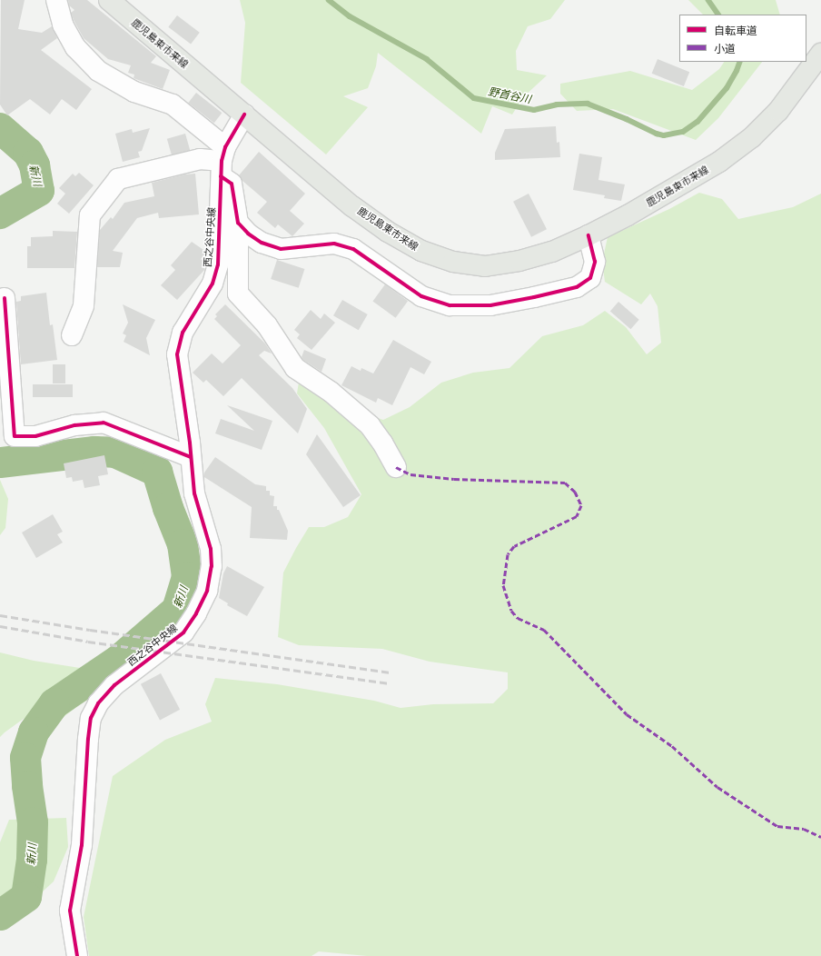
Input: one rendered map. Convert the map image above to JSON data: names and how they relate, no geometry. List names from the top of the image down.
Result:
{
  "streets": {
    "main road": ["鹿児島東市来線"],
    "street": ["西之谷中央線"]
  },
  "crossings": [
    ["鹿児島東市来線", "西之谷中央線"]
  ],
  "water": ["野首谷川", "新川"],
  "legend": ["自転車道", "小道"]
}
